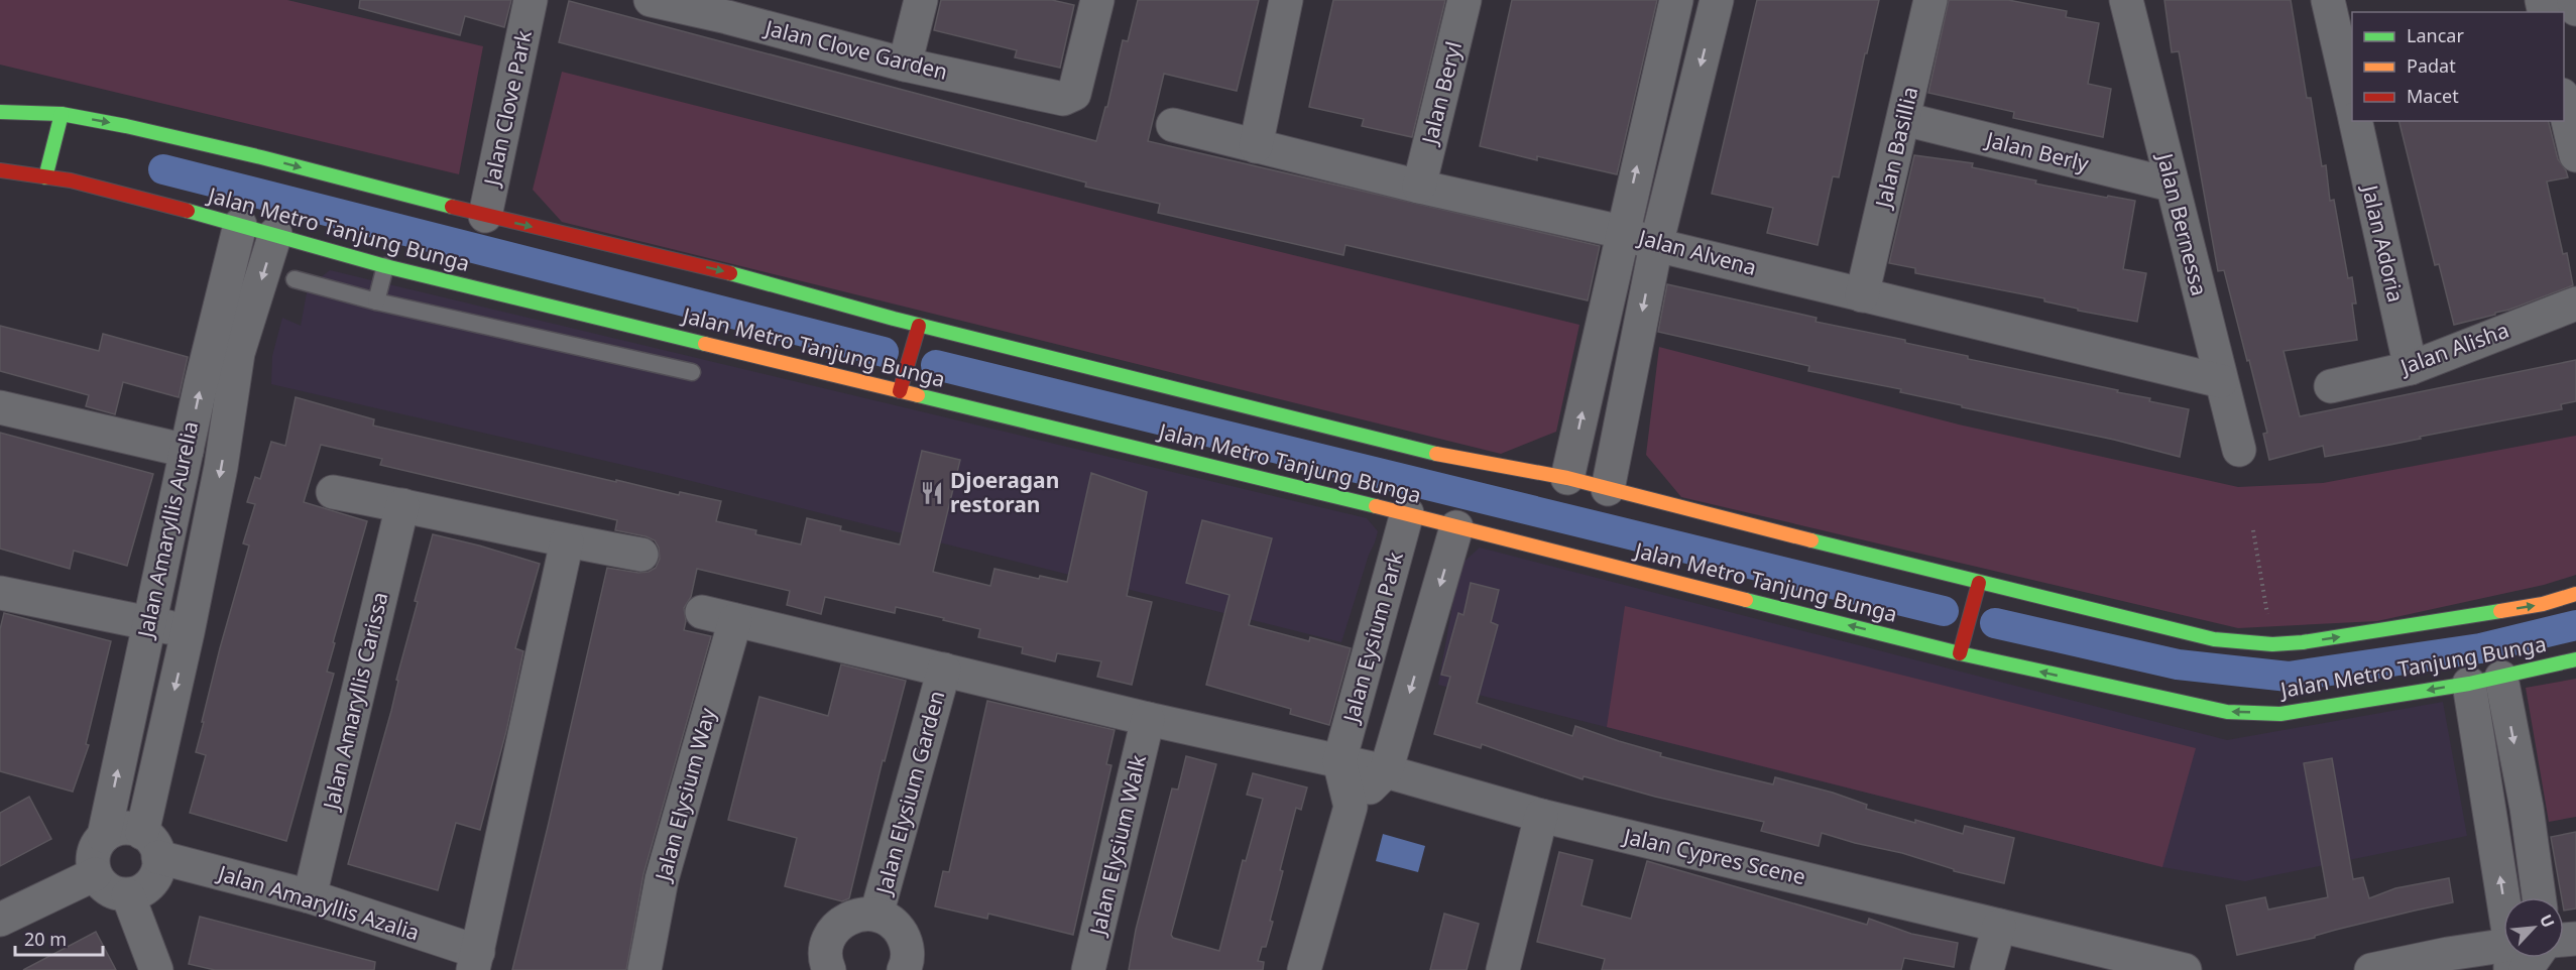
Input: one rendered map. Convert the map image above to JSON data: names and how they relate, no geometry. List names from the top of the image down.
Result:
{
  "streets": {
    "main road": ["Jalan Metro Tanjung Bunga"],
    "street": [
      "Jalan Clove Garden",
      "Jalan Beryl",
      "Jalan Clove Park",
      "Jalan Basillia",
      "Jalan Berly",
      "Jalan Bernessa",
      "Jalan Adoria",
      "Jalan Alvena",
      "Jalan Alisha",
      "Jalan Amaryllis Aurelia",
      "Jalan Eysium Park",
      "Jalan Amaryllis Carissa",
      "Jalan Elysium Garden",
      "Jalan Elysium Way",
      "Jalan Elysium Walk",
      "Jalan Cypres Scene",
      "Jalan Amaryllis Azalia"
    ]
  },
  "crossings": [
    ["Jalan Beryl", "Jalan Alvena"],
    ["Jalan Clove Park", "Jalan Metro Tanjung Bunga"],
    ["Jalan Basillia", "Jalan Berly"],
    ["Jalan Basillia", "Jalan Alvena"],
    ["Jalan Berly", "Jalan Bernessa"],
    ["Jalan Bernessa", "Jalan Alvena"],
    ["Jalan Metro Tanjung Bunga", "Jalan Amaryllis Aurelia"],
    ["Jalan Metro Tanjung Bunga", "Jalan Eysium Park"],
    ["Jalan Adoria", "Jalan Alisha"],
    ["Jalan Amaryllis Aurelia", "Jalan Amaryllis Azalia"],
    ["Jalan Eysium Park", "Jalan Cypres Scene"],
    ["Jalan Amaryllis Carissa", "Jalan Amaryllis Azalia"],
    ["Jalan Elysium Garden", "Jalan Cypres Scene"],
    ["Jalan Elysium Way", "Jalan Cypres Scene"],
    ["Jalan Elysium Walk", "Jalan Cypres Scene"]
  ],
  "places": {
    "restaurant": ["Djoeragan restoran"]
  },
  "legend": ["Lancar", "Padat", "Macet"],
  "scale_bar": "20 m",
  "north": "top right"
}
